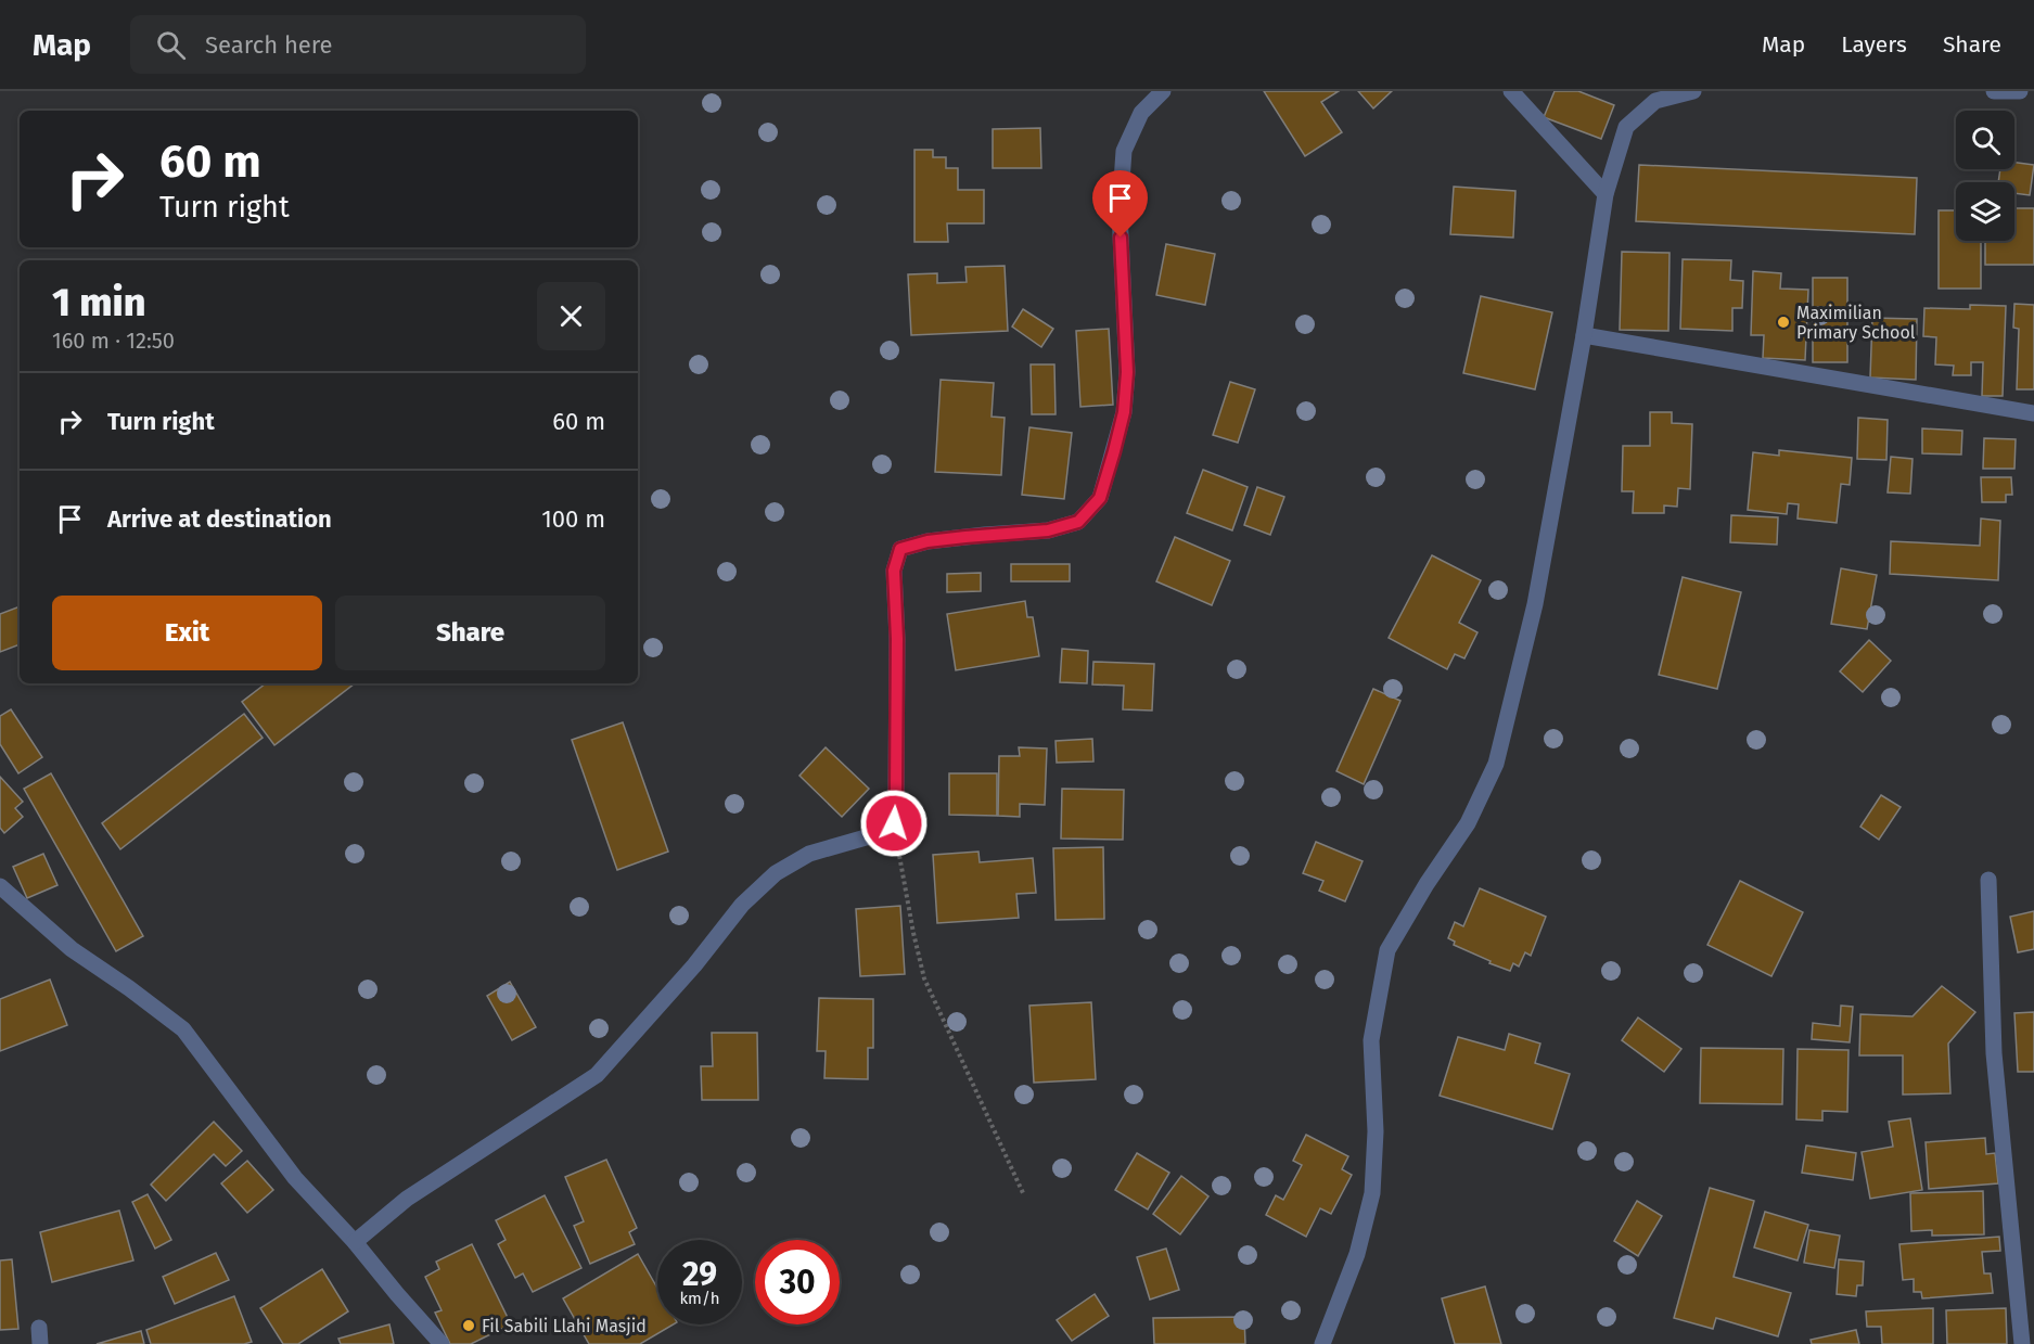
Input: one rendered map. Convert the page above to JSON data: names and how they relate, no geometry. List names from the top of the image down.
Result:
{
  "places": ["Maximilian Primary School", "Fil Sabili Llahi Masjid"],
  "page": {
    "header": "Map",
    "search": "Search here",
    "nav": ["Map", "Layers", "Share"],
    "turn": ["60 m", "Turn right"],
    "heading": ["1 min", "160 m · 12:50"],
    "list": [
      {
        "name": "Turn right",
        "value": "60 m"
      },
      {
        "name": "Arrive at destination",
        "value": "100 m"
      }
    ],
    "buttons": ["Exit", "Share"],
    "speed": "29 km/h",
    "limit": "30"
  }
}
